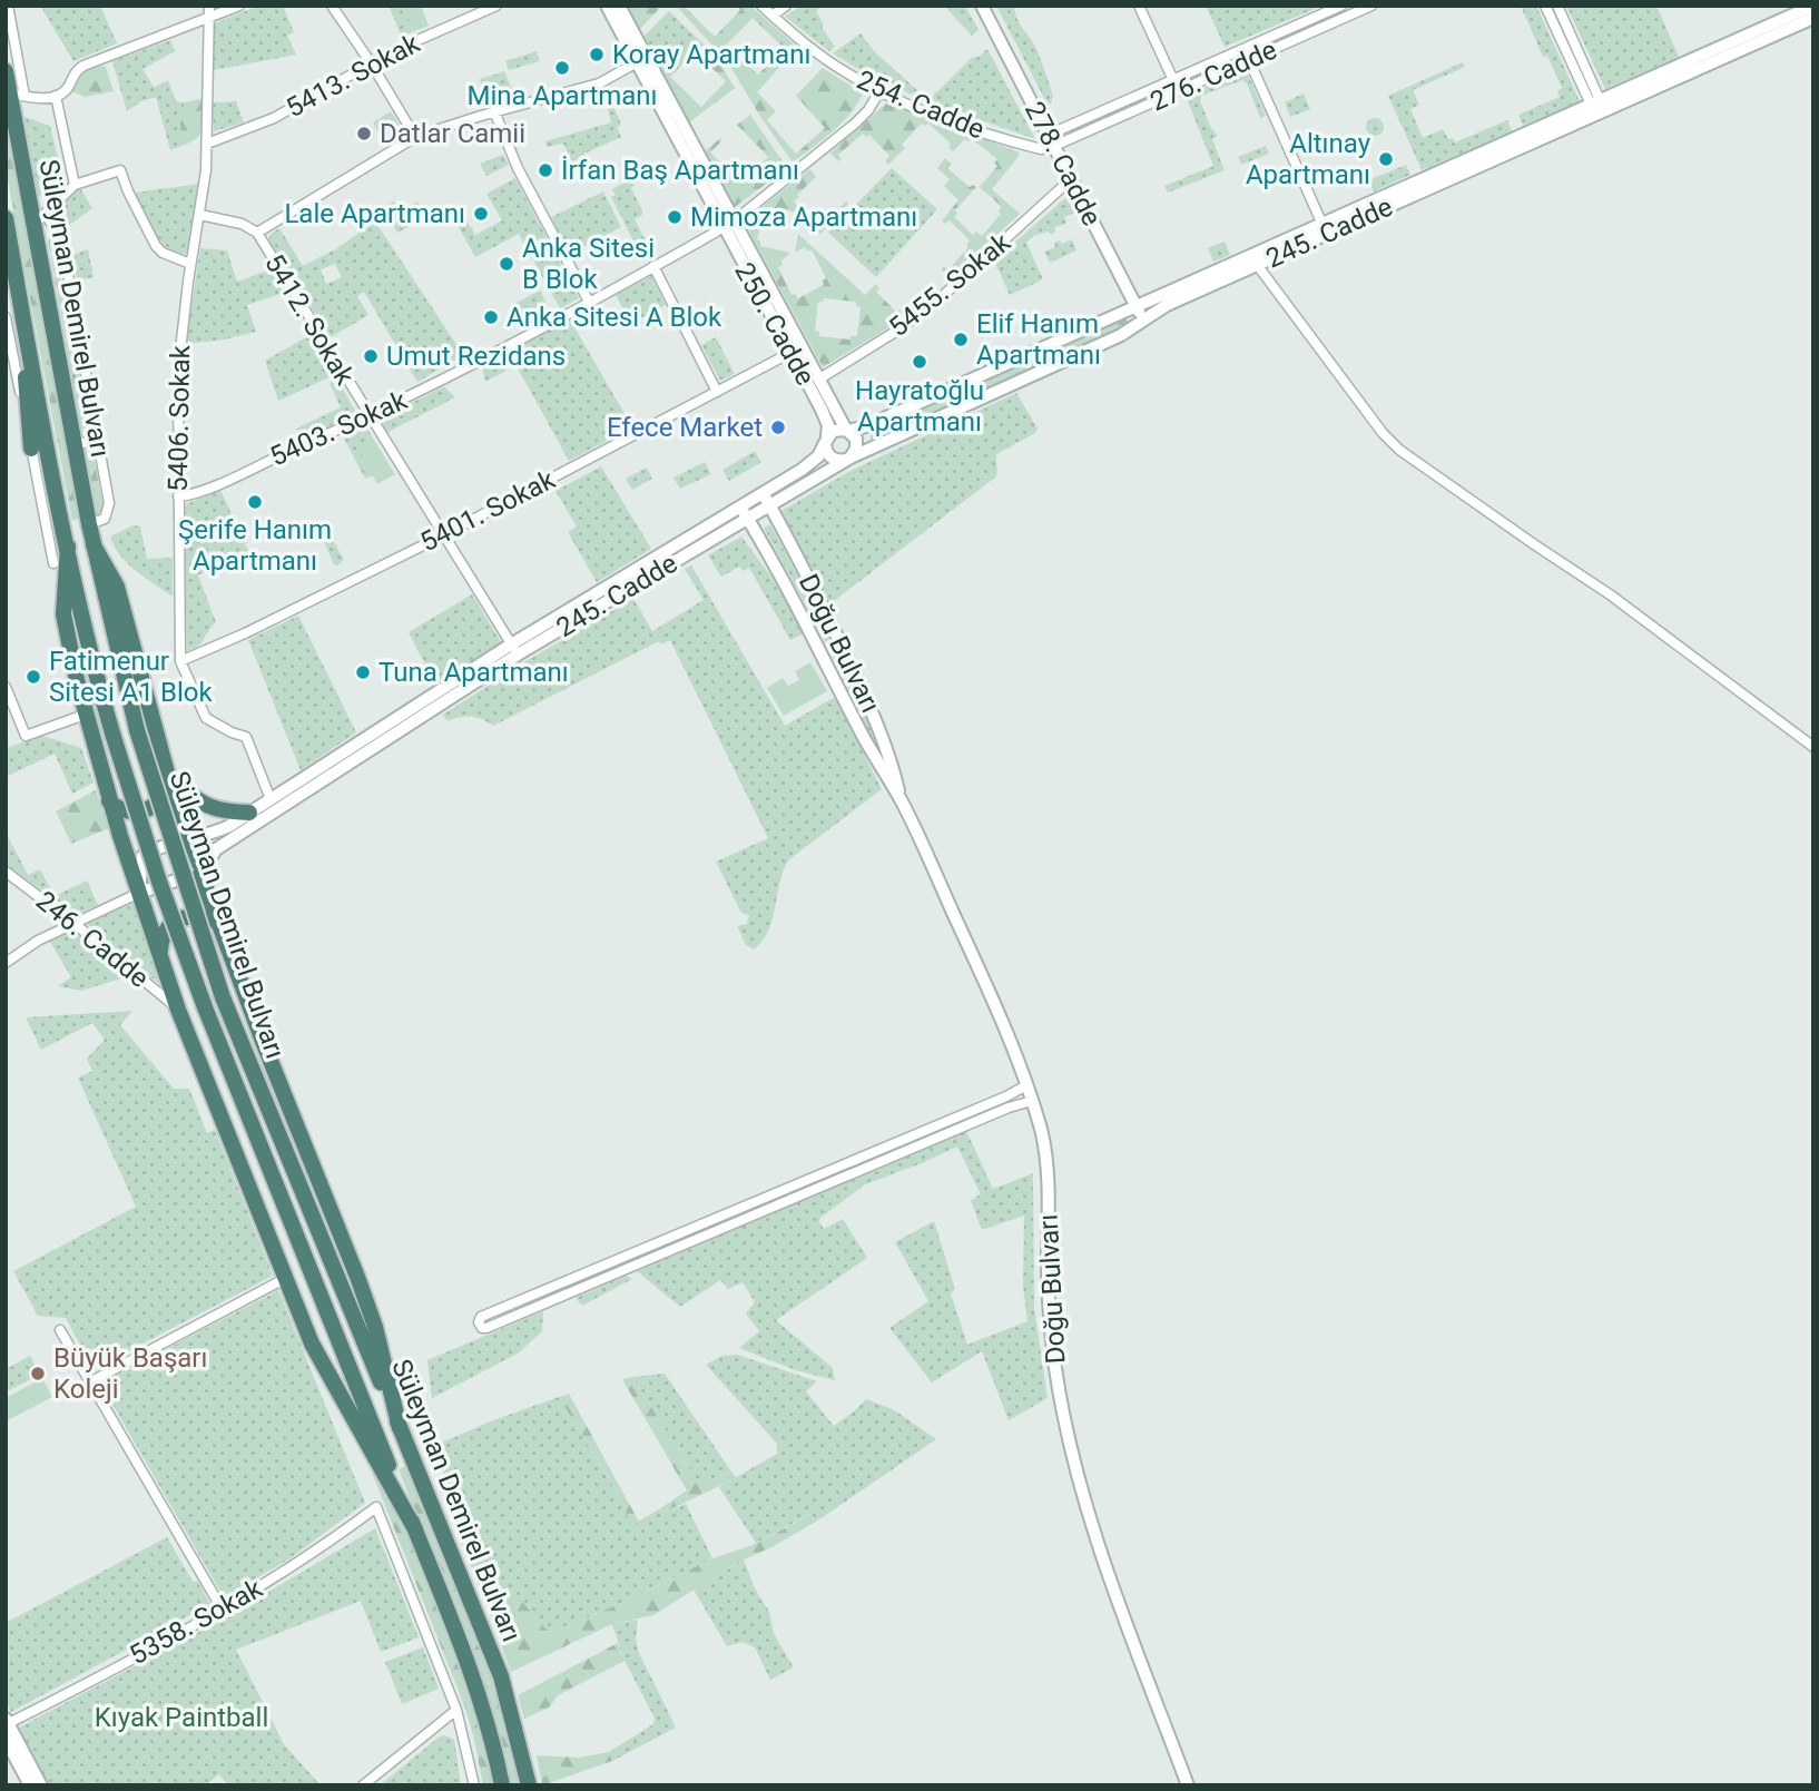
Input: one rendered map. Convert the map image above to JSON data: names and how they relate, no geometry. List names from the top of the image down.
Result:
{
  "streets": {
    "highway": ["Süleyman Demirel Bulvarı"],
    "street": [
      "5413. Sokak",
      "276. Cadde",
      "254. Cadde",
      "278. Cadde",
      "245. Cadde",
      "5455. Sokak",
      "5412. Sokak",
      "250. Cadde",
      "5406. Sokak",
      "5403. Sokak",
      "5401. Sokak",
      "Doğu Bulvarı",
      "246. Cadde",
      "5358. Sokak"
    ]
  },
  "crossings": [
    ["5413. Sokak", "5406. Sokak"],
    ["276. Cadde", "254. Cadde"],
    ["276. Cadde", "278. Cadde"],
    ["254. Cadde", "278. Cadde"],
    ["254. Cadde", "5403. Sokak"],
    ["278. Cadde", "245. Cadde"],
    ["278. Cadde", "5455. Sokak"],
    ["245. Cadde", "5412. Sokak"],
    ["245. Cadde", "250. Cadde"],
    ["245. Cadde", "5406. Sokak"],
    ["245. Cadde", "Doğu Bulvarı"],
    ["5455. Sokak", "250. Cadde"],
    ["5412. Sokak", "5406. Sokak"],
    ["5412. Sokak", "5403. Sokak"],
    ["5412. Sokak", "5401. Sokak"],
    ["250. Cadde", "5403. Sokak"],
    ["250. Cadde", "5401. Sokak"],
    ["5406. Sokak", "5403. Sokak"],
    ["5406. Sokak", "5401. Sokak"]
  ],
  "parks": ["Kıyak Paintball"],
  "places": [
    "Koray Apartmanı",
    "Mina Apartmanı",
    "Datlar Camii",
    "Altınay Apartmanı",
    "İrfan Baş Apartmanı",
    "Lale Apartmanı",
    "Mimoza Apartmanı",
    "Anka Sitesi B Blok",
    "Anka Sitesi A Blok",
    "Elif Hanım Apartmanı",
    "Umut Rezidans",
    "Hayratoğlu Apartmanı",
    "Efece Market",
    "Şerife Hanım Apartmanı",
    "Tuna Apartmanı",
    "Fatimenur Sitesi A1 Blok",
    "Büyük Başarı Koleji"
  ]
}
